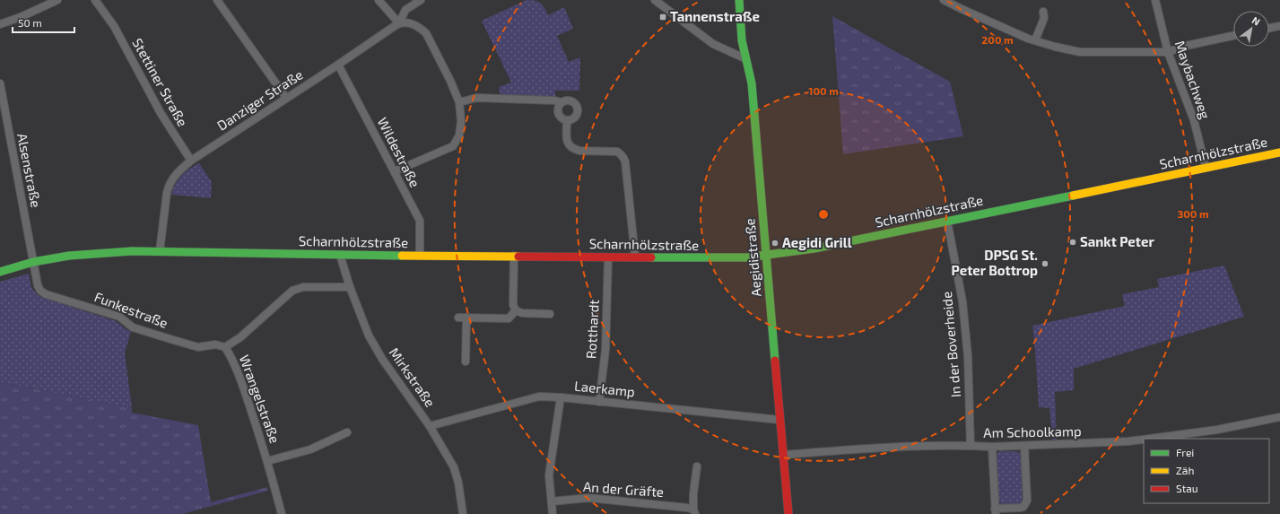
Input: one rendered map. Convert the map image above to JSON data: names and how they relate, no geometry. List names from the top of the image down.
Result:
{
  "streets": {
    "main road": ["Scharnhölzstraße", "Aegidistraße"],
    "street": [
      "Maybachweg",
      "Stettiner Straße",
      "Danziger Straße",
      "Wildestraße",
      "Alsenstraße",
      "Funkestraße",
      "Rotthardt",
      "In der Boverheide",
      "Mirkstraße",
      "Laerkamp",
      "Wrangelstraße",
      "Am Schoolkamp",
      "An der Gräfte"
    ]
  },
  "crossings": [
    ["Maybachweg", "Scharnhölzstraße"],
    ["Stettiner Straße", "Danziger Straße"],
    ["Danziger Straße", "Wildestraße"],
    ["Danziger Straße", "Scharnhölzstraße"],
    ["Wildestraße", "Scharnhölzstraße"],
    ["Scharnhölzstraße", "Alsenstraße"],
    ["Scharnhölzstraße", "Aegidistraße"],
    ["Scharnhölzstraße", "Funkestraße"],
    ["Scharnhölzstraße", "Rotthardt"],
    ["Scharnhölzstraße", "In der Boverheide"],
    ["Scharnhölzstraße", "Mirkstraße"],
    ["Alsenstraße", "Funkestraße"],
    ["Aegidistraße", "Laerkamp"],
    ["Aegidistraße", "Am Schoolkamp"],
    ["Funkestraße", "Wrangelstraße"],
    ["Rotthardt", "Laerkamp"],
    ["In der Boverheide", "Am Schoolkamp"],
    ["Mirkstraße", "Laerkamp"]
  ],
  "places": {
    "transit": ["Tannenstraße"],
    "other": ["Sankt Peter", "Aegidi Grill", "DPSG St. Peter Bottrop"]
  },
  "legend": ["Frei", "Zäh", "Stau"],
  "scale_bar": "50 m",
  "north": "top right",
  "rings": ["200 m", "100 m", "300 m"]
}
